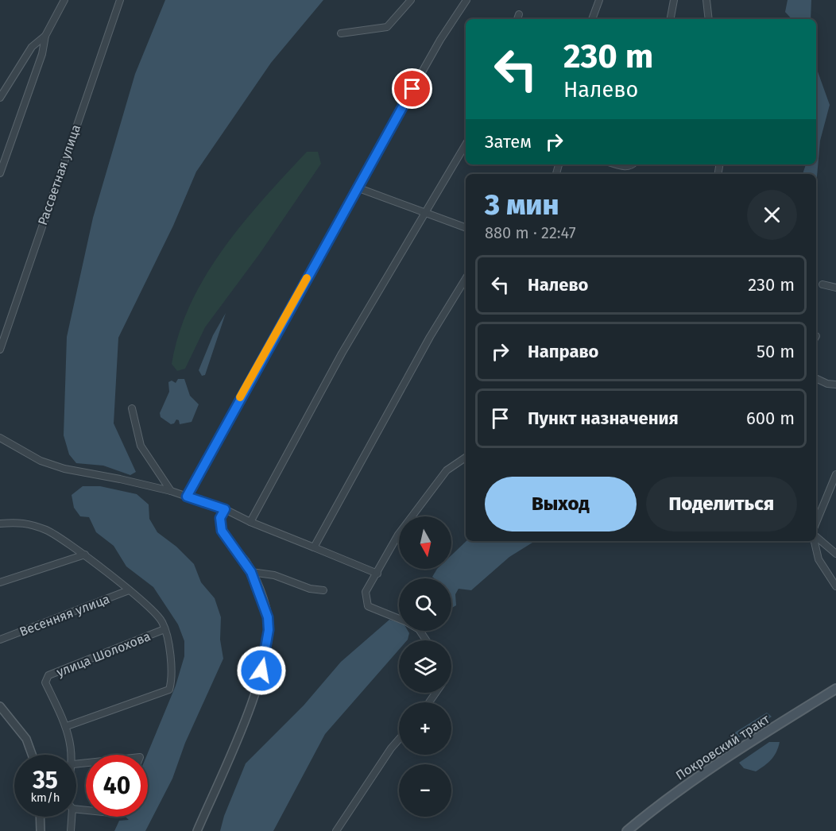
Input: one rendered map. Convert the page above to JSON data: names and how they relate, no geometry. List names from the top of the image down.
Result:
{
  "streets": {
    "main road": ["Покровский тракт"],
    "street": ["Рассветная улица", "Весенняя улица", "улица Шолохова"]
  },
  "north": "bottom",
  "page": {
    "turn": ["230 m", "Налево"],
    "then": "Затем",
    "heading": ["3 мин", "880 m · 22:47"],
    "list": [
      {
        "name": "Налево",
        "value": "230 m"
      },
      {
        "name": "Направо",
        "value": "50 m"
      },
      {
        "name": "Пункт назначения",
        "value": "600 m"
      }
    ],
    "buttons": ["Выход", "Поделиться"],
    "map_buttons": ["+", "−"],
    "speed": "35 km/h",
    "limit": "40"
  }
}
